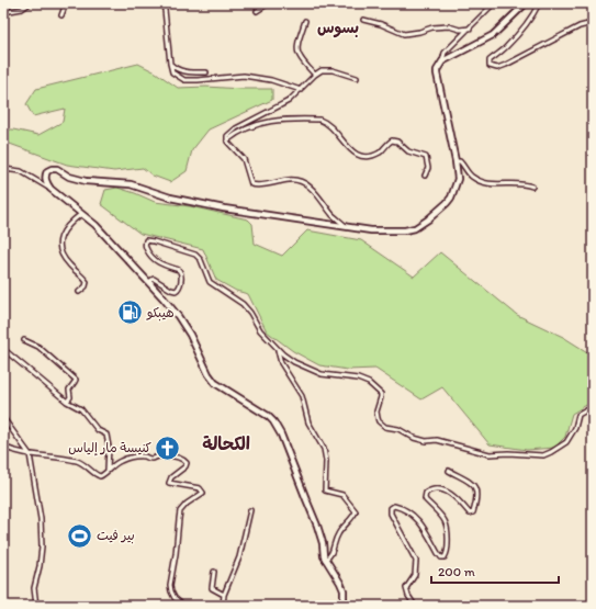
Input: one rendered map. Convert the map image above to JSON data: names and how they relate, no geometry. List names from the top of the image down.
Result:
{
  "districts": ["بسوس", "الكحالة"],
  "places": {
    "fuel station": ["هيبكو"],
    "church": ["كنيسة مار إلياس"],
    "sports": ["بير فيت"]
  },
  "scale_bar": "200 m"
}
